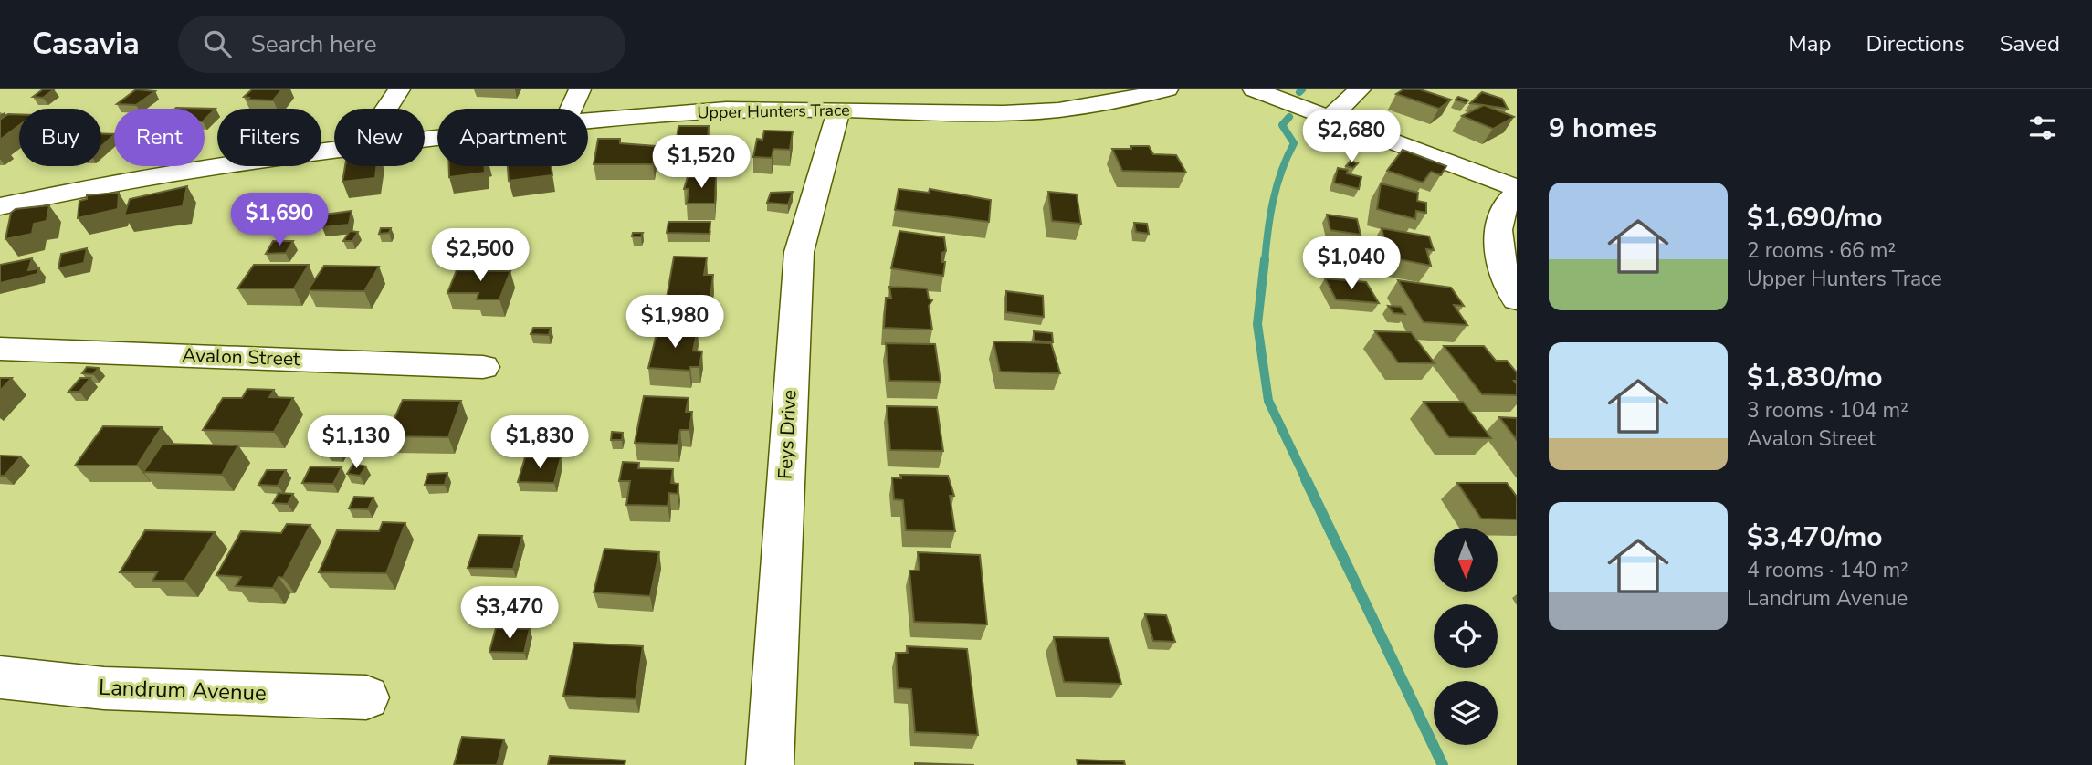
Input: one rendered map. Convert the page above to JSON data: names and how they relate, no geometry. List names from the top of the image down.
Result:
{
  "streets": {
    "street": [
      "Upper Hunters Trace",
      "Avalon Street",
      "Feys Drive",
      "Landrum Avenue"
    ]
  },
  "crossings": [
    ["Upper Hunters Trace", "Feys Drive"]
  ],
  "north": "bottom",
  "page": {
    "header": "Casavia",
    "search": "Search here",
    "nav": ["Map", "Directions", "Saved"],
    "heading": "9 homes",
    "chip": [
      "Buy",
      "Rent",
      "Filters",
      "New",
      "Apartment"
    ],
    "price": [
      "$2,680",
      "$1,520",
      "$1,690",
      "$2,500",
      "$1,040",
      "$1,980",
      "$1,130",
      "$1,830",
      "$3,470"
    ],
    "list": [
      {
        "name": "$1,690/mo",
        "note": "2 rooms · 66 m² · Upper Hunters Trace"
      },
      {
        "name": "$1,830/mo",
        "note": "3 rooms · 104 m² · Avalon Street"
      },
      {
        "name": "$3,470/mo",
        "note": "4 rooms · 140 m² · Landrum Avenue"
      }
    ]
  }
}
